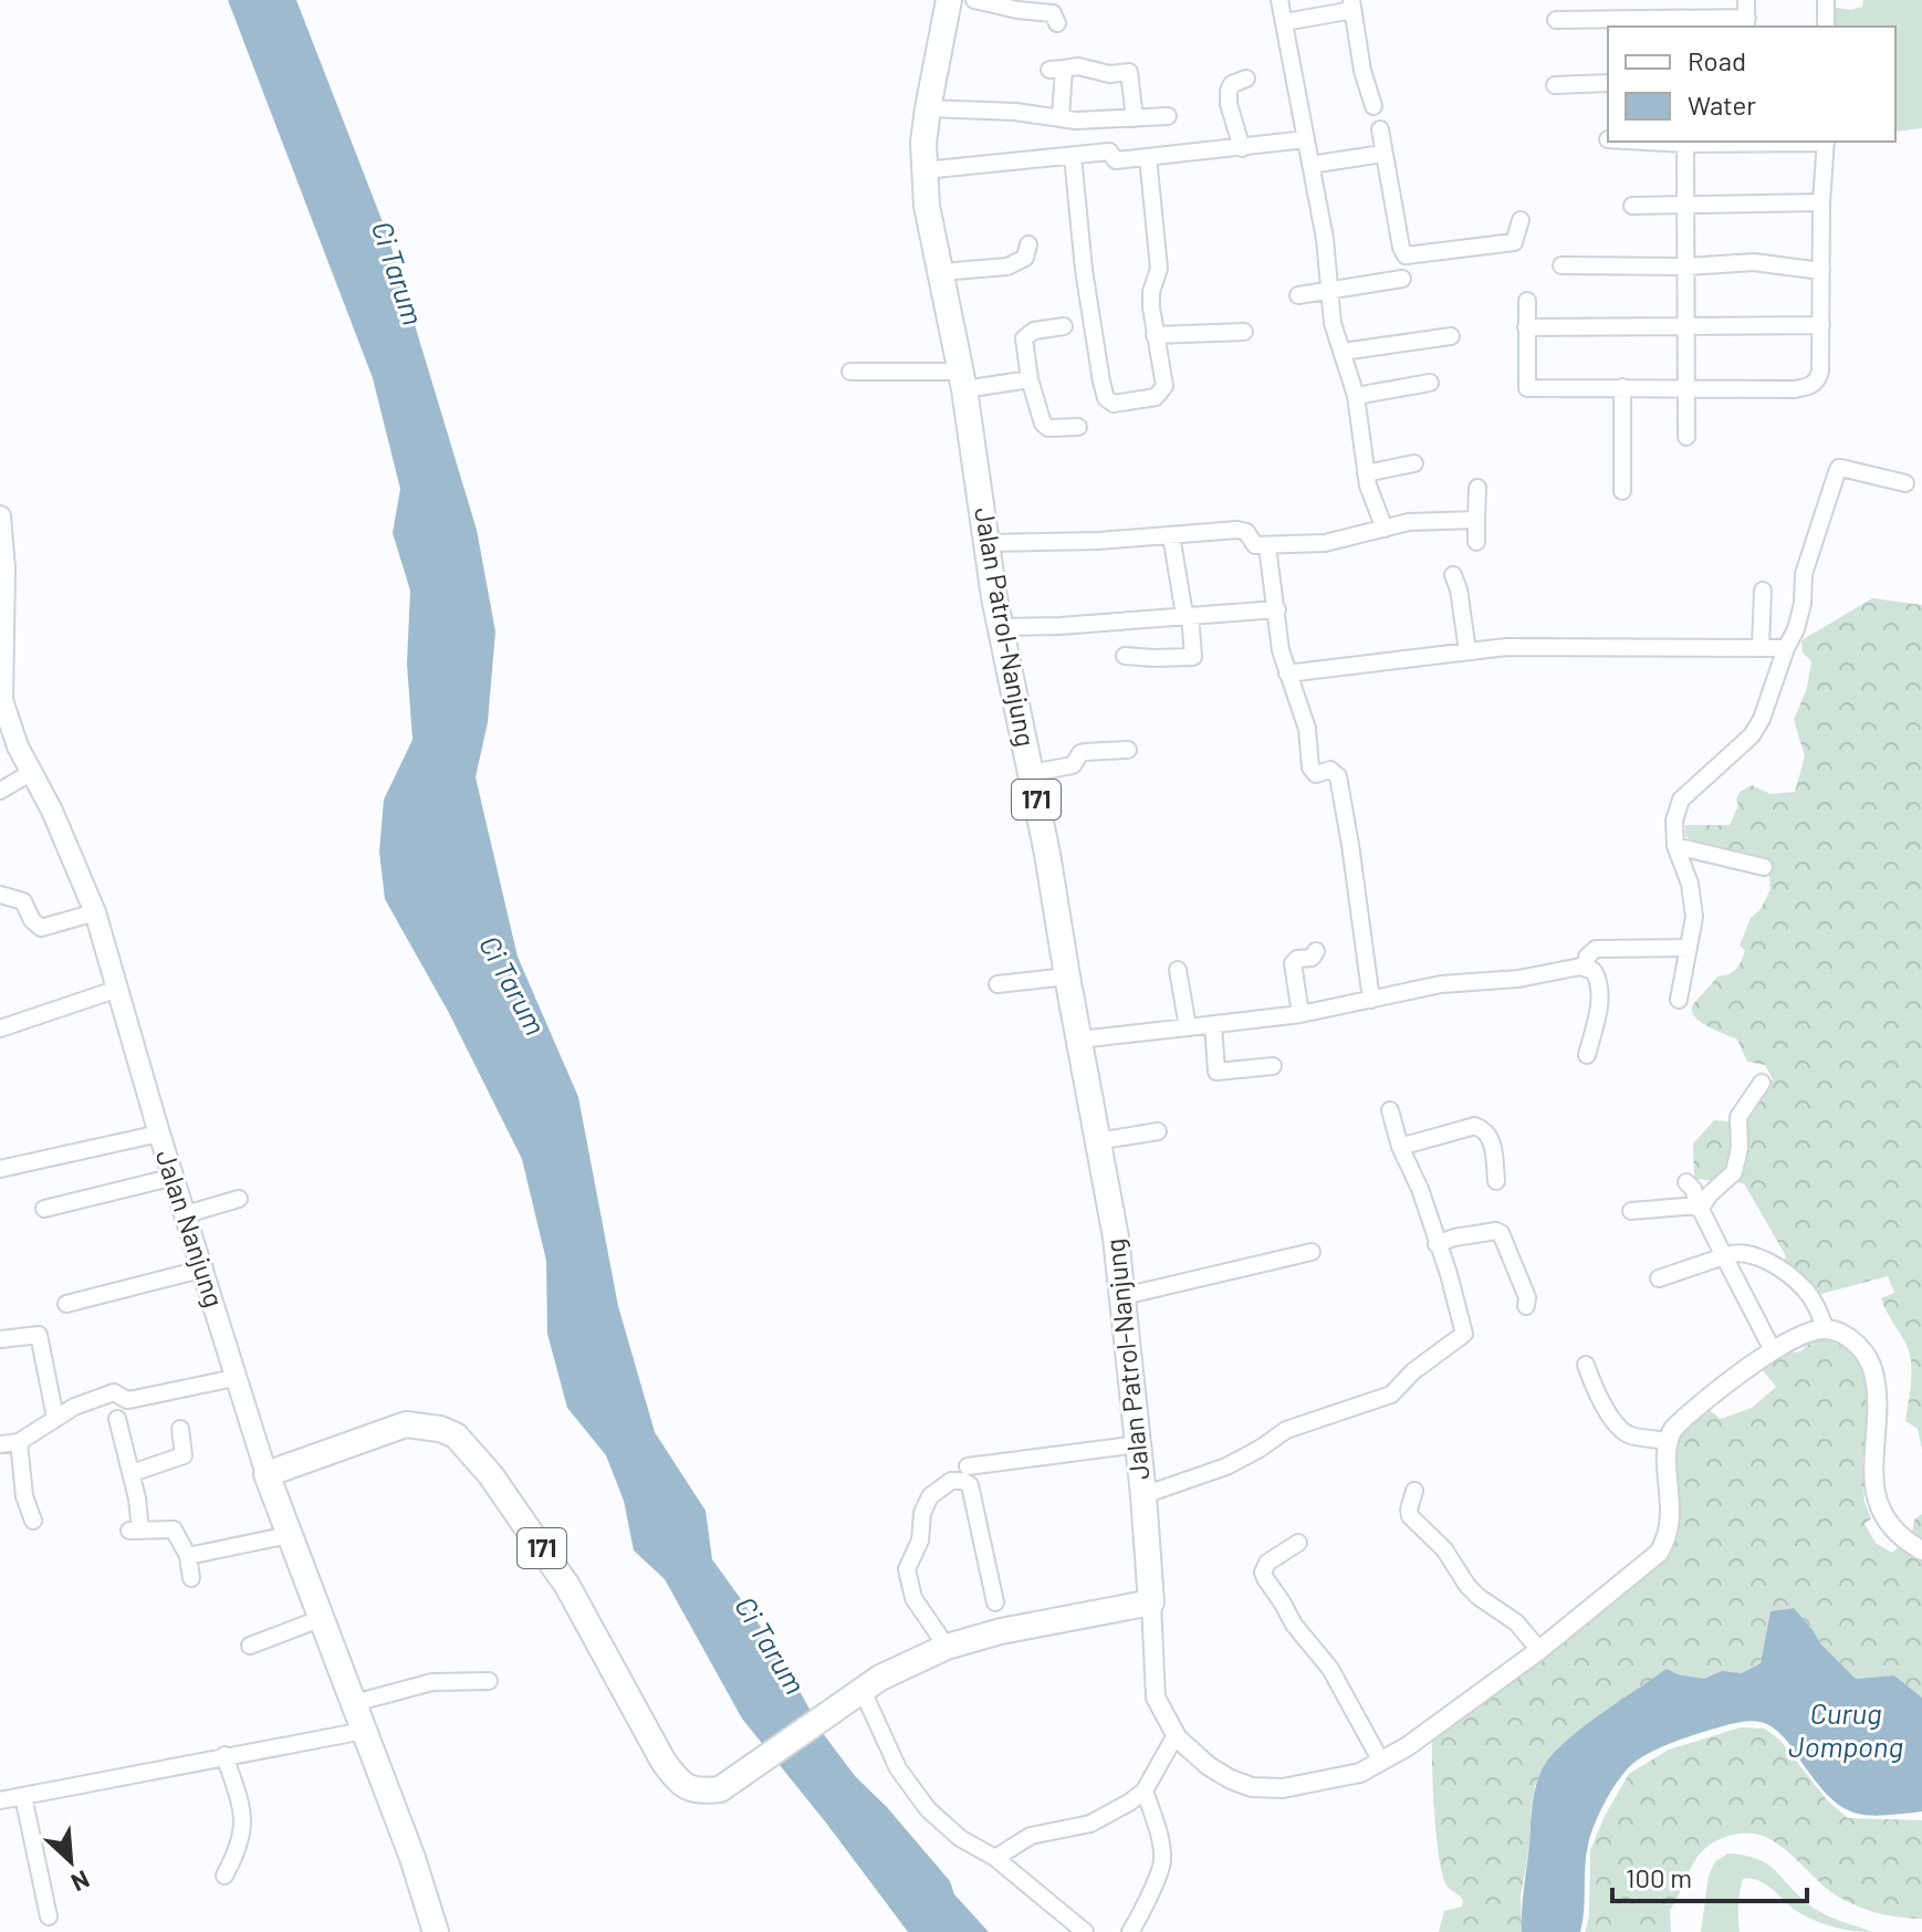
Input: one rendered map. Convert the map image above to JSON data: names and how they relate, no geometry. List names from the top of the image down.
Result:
{
  "streets": {
    "main road": ["Jalan Patrol-Nanjung", "171", "Jalan Nanjung"]
  },
  "crossings": [
    ["Jalan Patrol-Nanjung", "171"],
    ["171", "Jalan Nanjung"]
  ],
  "water": ["Ci Tarum", "Curug Jompong"],
  "legend": ["Road", "Water"],
  "scale_bar": "100 m",
  "north": "bottom right"
}
